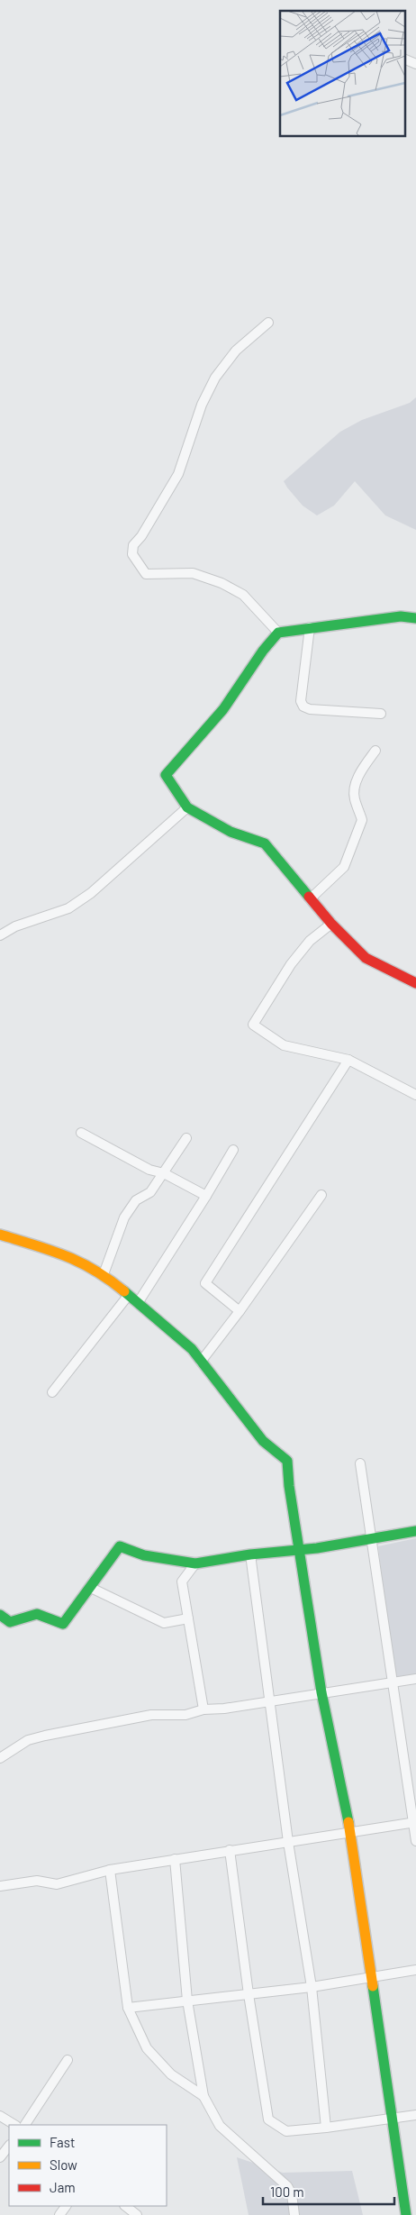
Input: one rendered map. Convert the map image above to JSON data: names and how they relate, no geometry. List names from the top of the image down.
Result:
{
  "legend": ["Fast", "Slow", "Jam"],
  "scale_bar": "100 m"
}
